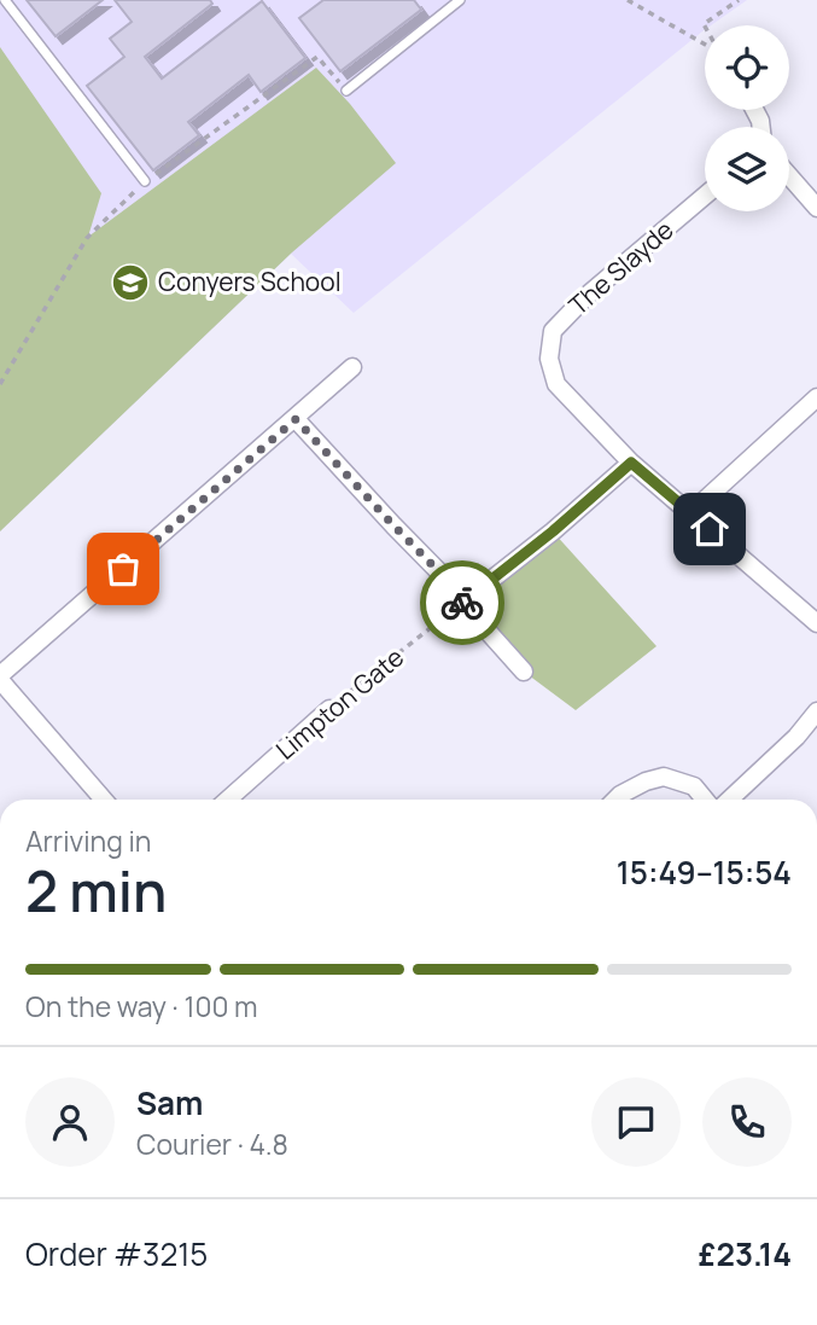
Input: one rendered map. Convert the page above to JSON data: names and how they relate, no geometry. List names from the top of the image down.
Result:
{
  "streets": {
    "street": ["The Slayde", "Limpton Gate"]
  },
  "places": {
    "school or university": ["Conyers School"]
  },
  "page": {
    "heading": ["2 min", "Arriving in", "15:49–15:54"],
    "panel": [
      "Sam",
      "Courier · 4.8",
      "Order #3215",
      "£23.14"
    ],
    "bar": "On the way · 100 m"
  }
}
